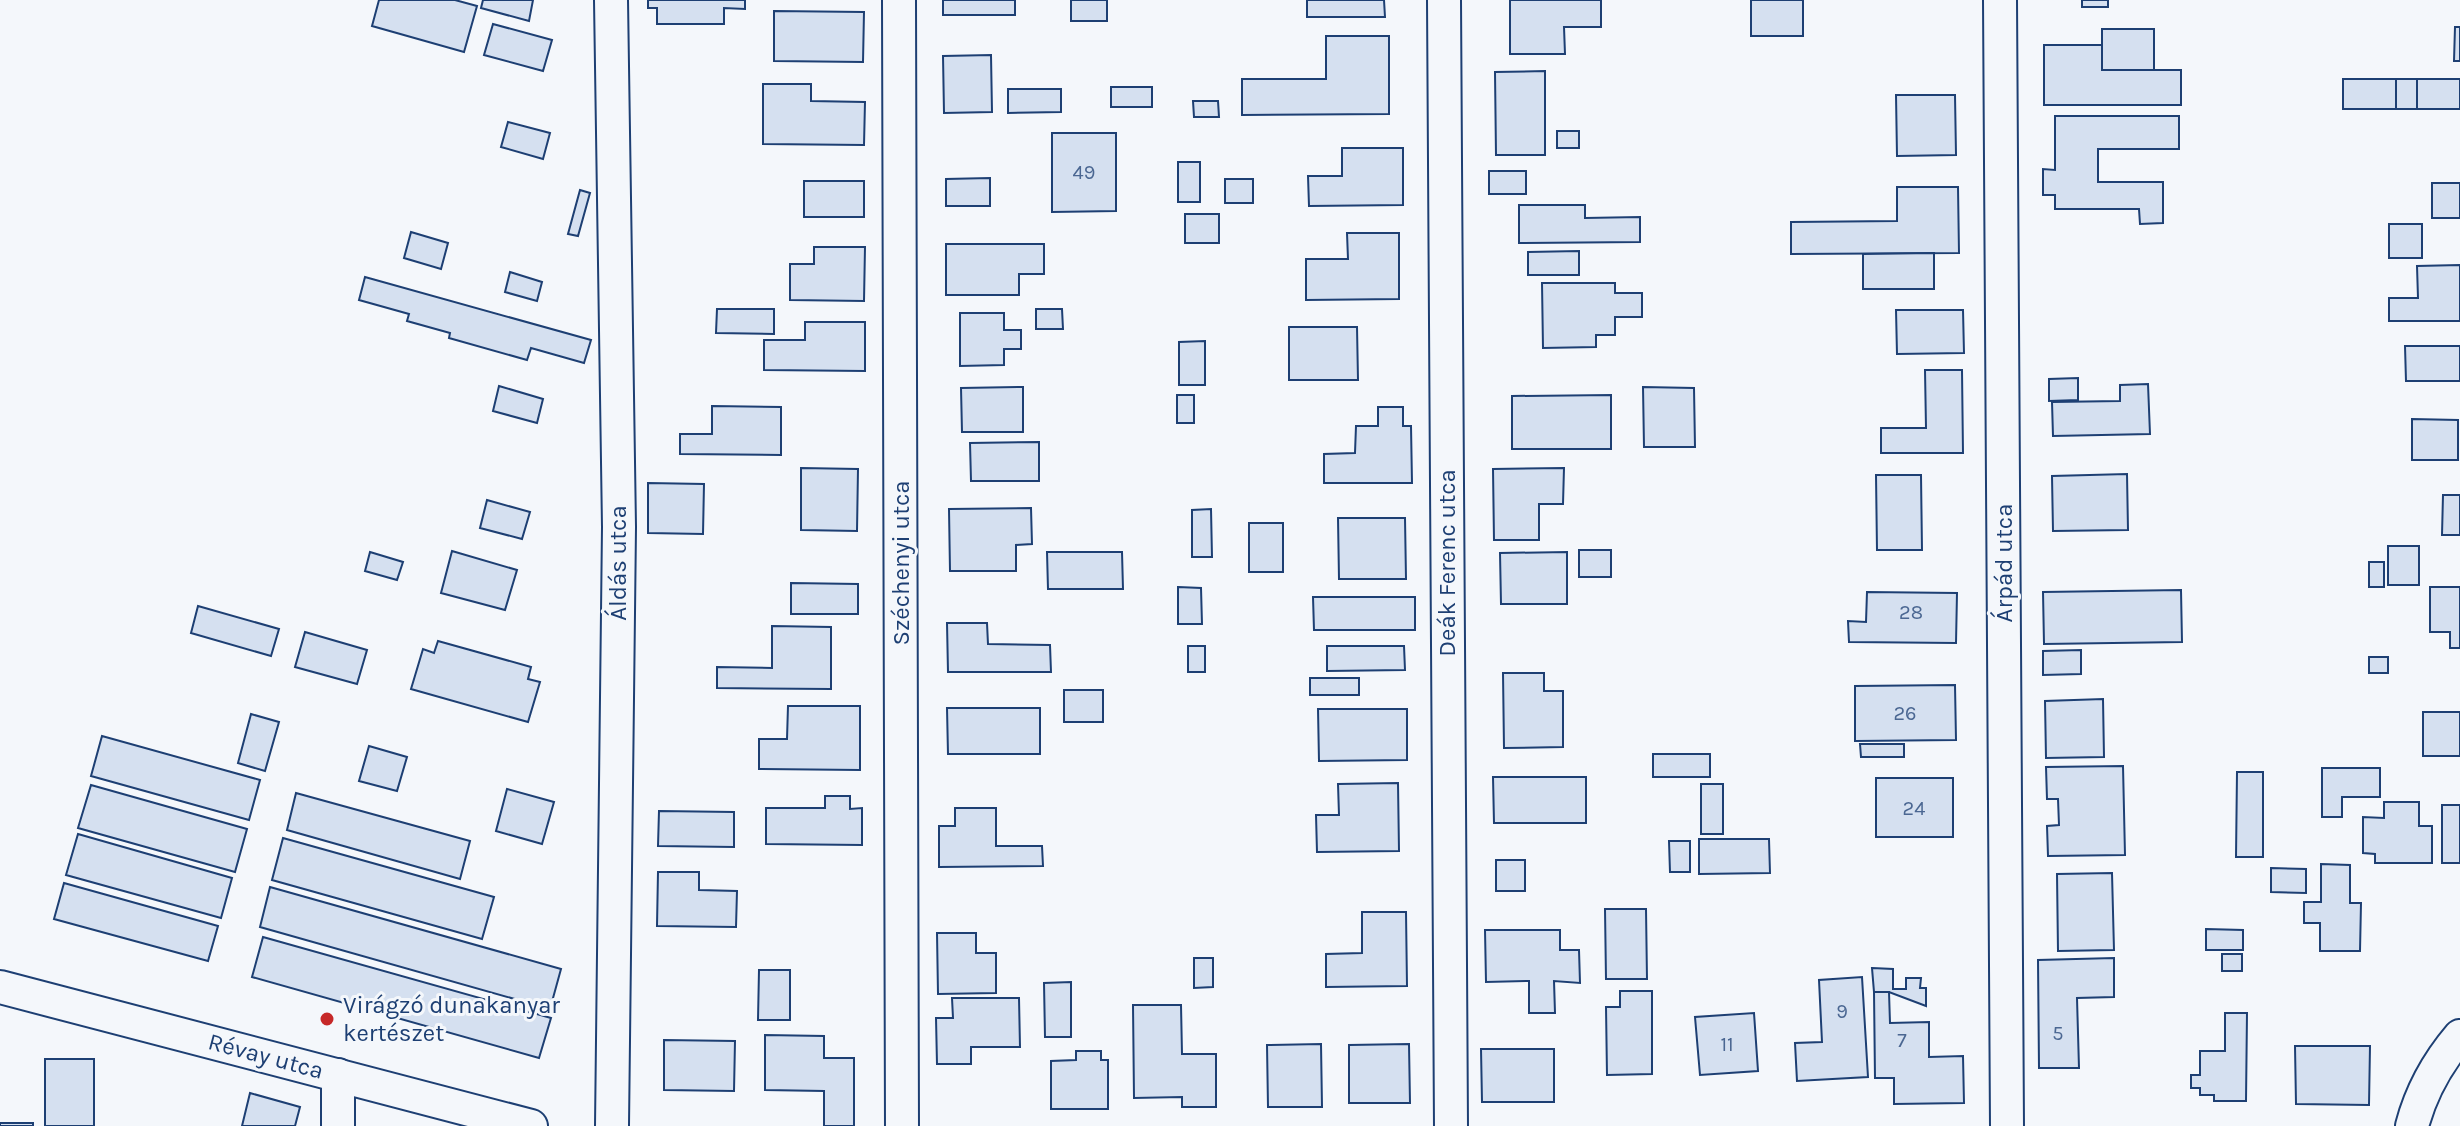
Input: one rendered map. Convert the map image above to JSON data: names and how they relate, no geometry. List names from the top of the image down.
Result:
{
  "streets": {
    "street": [
      "Áldás utca",
      "Széchenyi utca",
      "Deák Ferenc utca",
      "Árpád utca",
      "Révay utca"
    ]
  },
  "places": ["Virágzó dunakanyar kertészet"],
  "house_numbers": [
    "49",
    "28",
    "26",
    "24",
    "9",
    "5",
    "7",
    "11"
  ]
}
